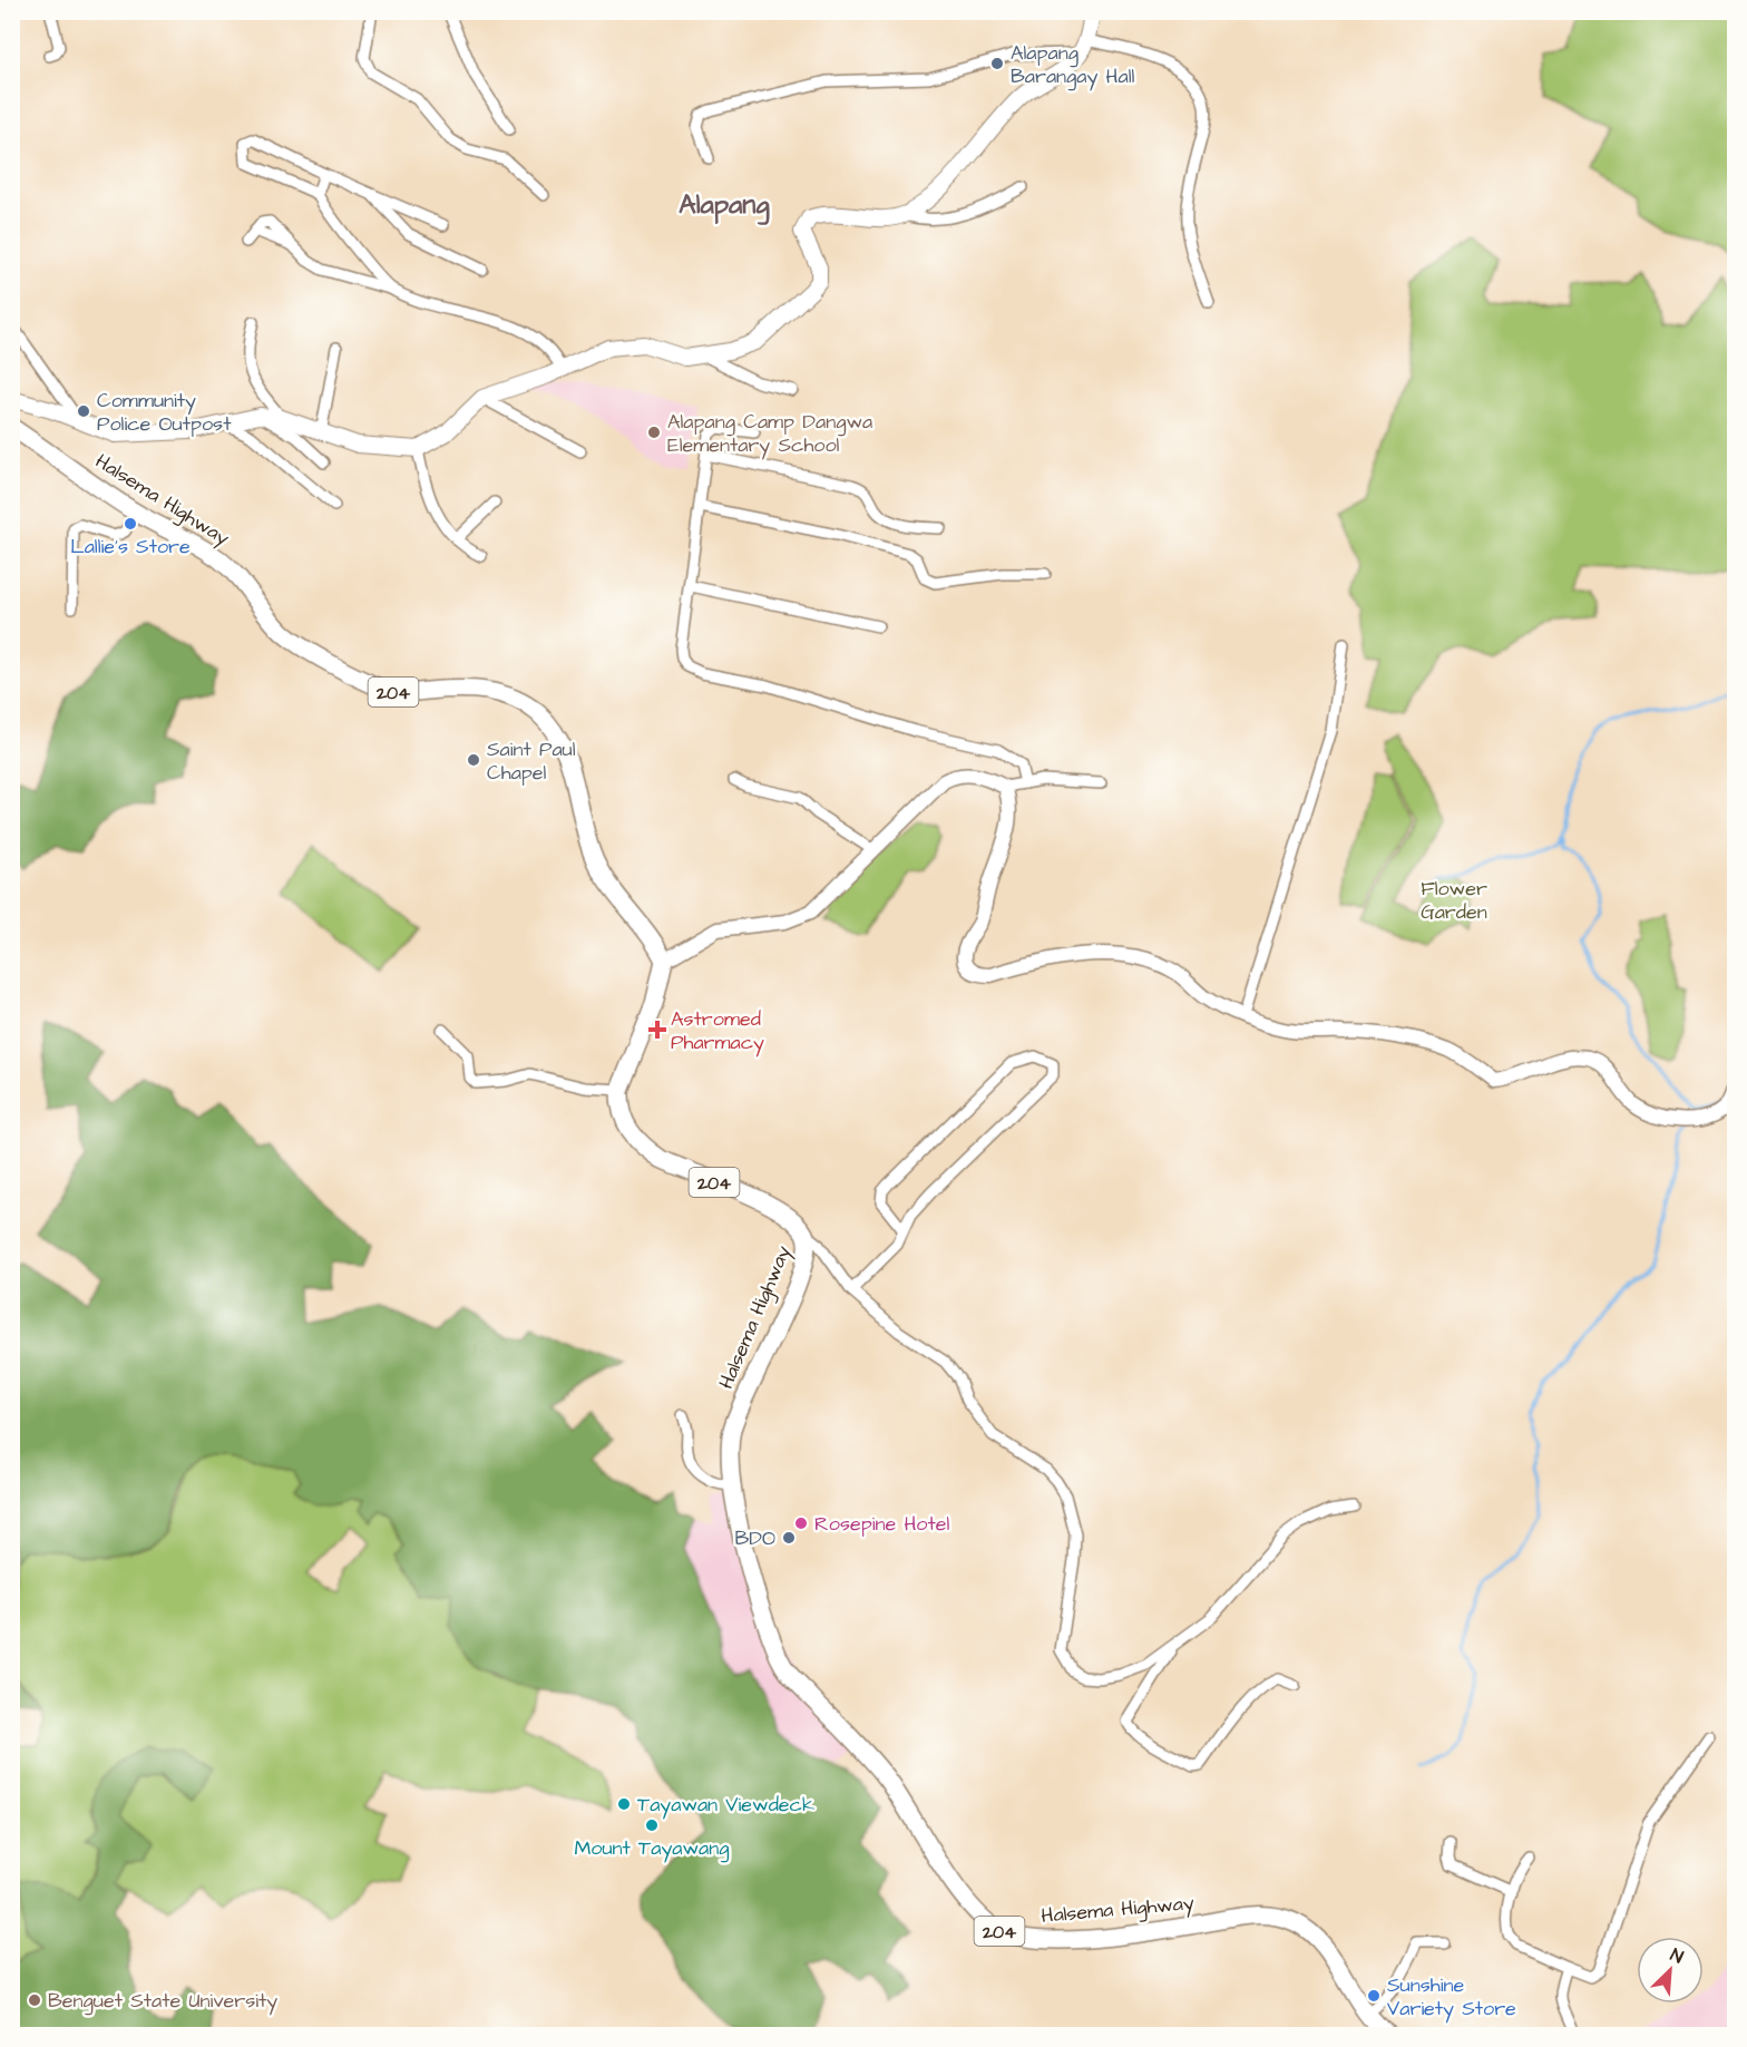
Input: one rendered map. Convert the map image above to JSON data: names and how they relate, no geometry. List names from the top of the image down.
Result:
{
  "streets": {
    "highway": ["Halsema Highway", "204"]
  },
  "districts": ["Alapang"],
  "parks": ["Flower Garden"],
  "places": {
    "other": [
      "Alapang Barangay Hall",
      "Community Police Outpost",
      "Alapang Camp Dangwa Elementary School",
      "Lallie's Store",
      "Saint Paul Chapel",
      "Rosepine Hotel",
      "BDO",
      "Tayawan Viewdeck",
      "Mount Tayawang",
      "Sunshine Variety Store",
      "Benguet State University"
    ],
    "health": ["Astromed Pharmacy"]
  },
  "north": "top right"
}
